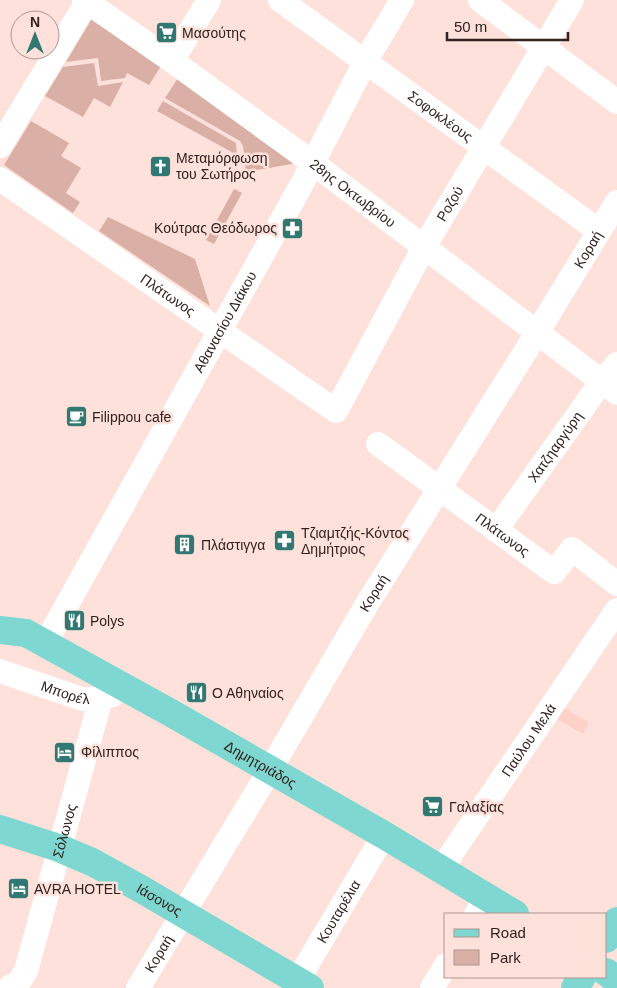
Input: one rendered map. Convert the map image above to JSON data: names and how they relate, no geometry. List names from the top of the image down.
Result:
{
  "streets": {
    "main road": ["Δημητριάδος", "Ιάσονος"],
    "street": [
      "Σοφοκλέους",
      "28ης Οκτωβρίου",
      "Ροζού",
      "Κοραή",
      "Πλάτωνος",
      "Αθανασίου Διάκου",
      "Χατζηαργύρη",
      "Μπορέλ",
      "Παύλου Μελά",
      "Σόλωνος",
      "Κουταρέλια"
    ]
  },
  "crossings": [
    ["Σοφοκλέους", "Ροζού"],
    ["Σοφοκλέους", "Κοραή"],
    ["Σοφοκλέους", "Αθανασίου Διάκου"],
    ["28ης Οκτωβρίου", "Ροζού"],
    ["28ης Οκτωβρίου", "Κοραή"],
    ["28ης Οκτωβρίου", "Αθανασίου Διάκου"],
    ["28ης Οκτωβρίου", "Χατζηαργύρη"],
    ["Ροζού", "Πλάτωνος"],
    ["Κοραή", "Πλάτωνος"],
    ["Κοραή", "Δημητριάδος"],
    ["Κοραή", "Ιάσονος"],
    ["Πλάτωνος", "Αθανασίου Διάκου"],
    ["Πλάτωνος", "Χατζηαργύρη"],
    ["Αθανασίου Διάκου", "Δημητριάδος"],
    ["Μπορέλ", "Δημητριάδος"],
    ["Μπορέλ", "Σόλωνος"],
    ["Παύλου Μελά", "Δημητριάδος"],
    ["Δημητριάδος", "Κουταρέλια"],
    ["Σόλωνος", "Ιάσονος"],
    ["Ιάσονος", "Κουταρέλια"]
  ],
  "places": {
    "supermarket": ["Μασούτης", "Γαλαξίας"],
    "church": ["Μεταμόρφωση του Σωτήρος"],
    "pharmacy": ["Κούτρας Θεόδωρος", "Τζιαμτζής-Κόντος Δημήτριος"],
    "cafe": ["Filippou cafe"],
    "building": ["Πλάστιγγα"],
    "restaurant": ["Polys", "Ο Αθηναίος"],
    "hotel": ["Φίλιππος", "AVRA HOTEL"]
  },
  "legend": ["Road", "Park"],
  "scale_bar": "50 m",
  "north": "top"
}
